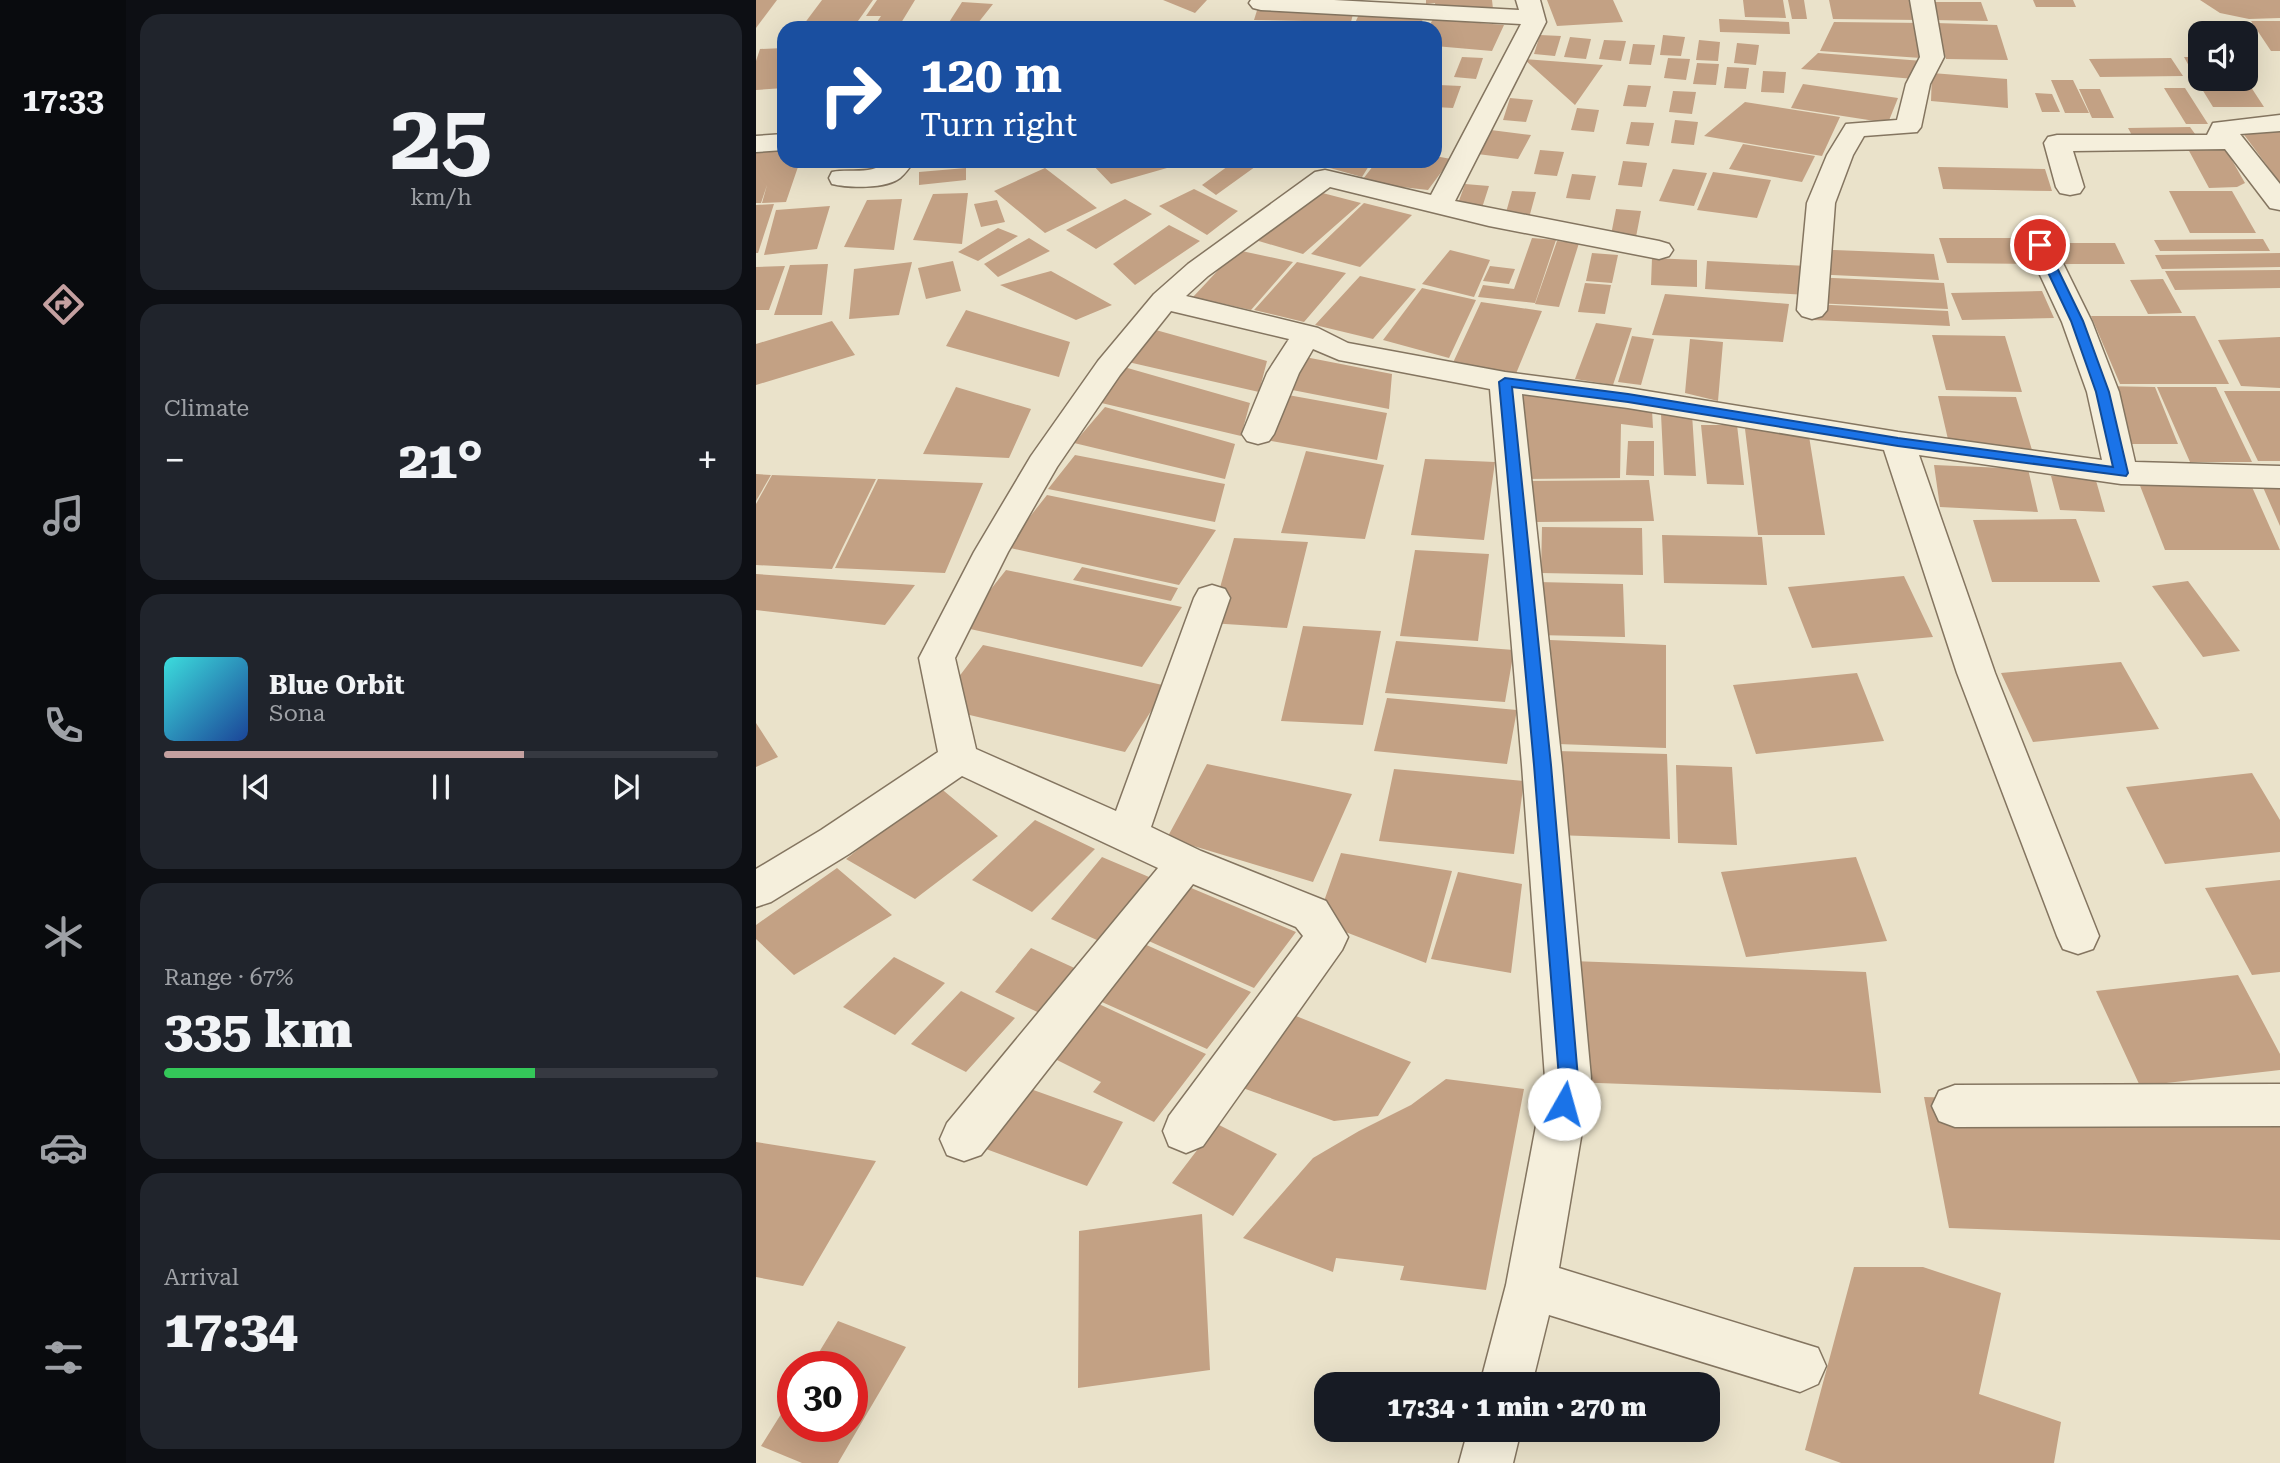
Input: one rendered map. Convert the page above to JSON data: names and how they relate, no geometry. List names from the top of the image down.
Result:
{
  "page": {
    "tabs": "17:33",
    "tile": [
      ["25", "km/h"],
      "Climate",
      ["Range · 67%", "335 km"],
      ["Arrival", "17:34"]
    ],
    "turn": ["120 m", "Turn right"],
    "heat": ["−", "21°", "+"],
    "song": ["Blue Orbit", "Sona"],
    "limit": "30",
    "trip": "17:34 · 1 min · 270 m"
  }
}
